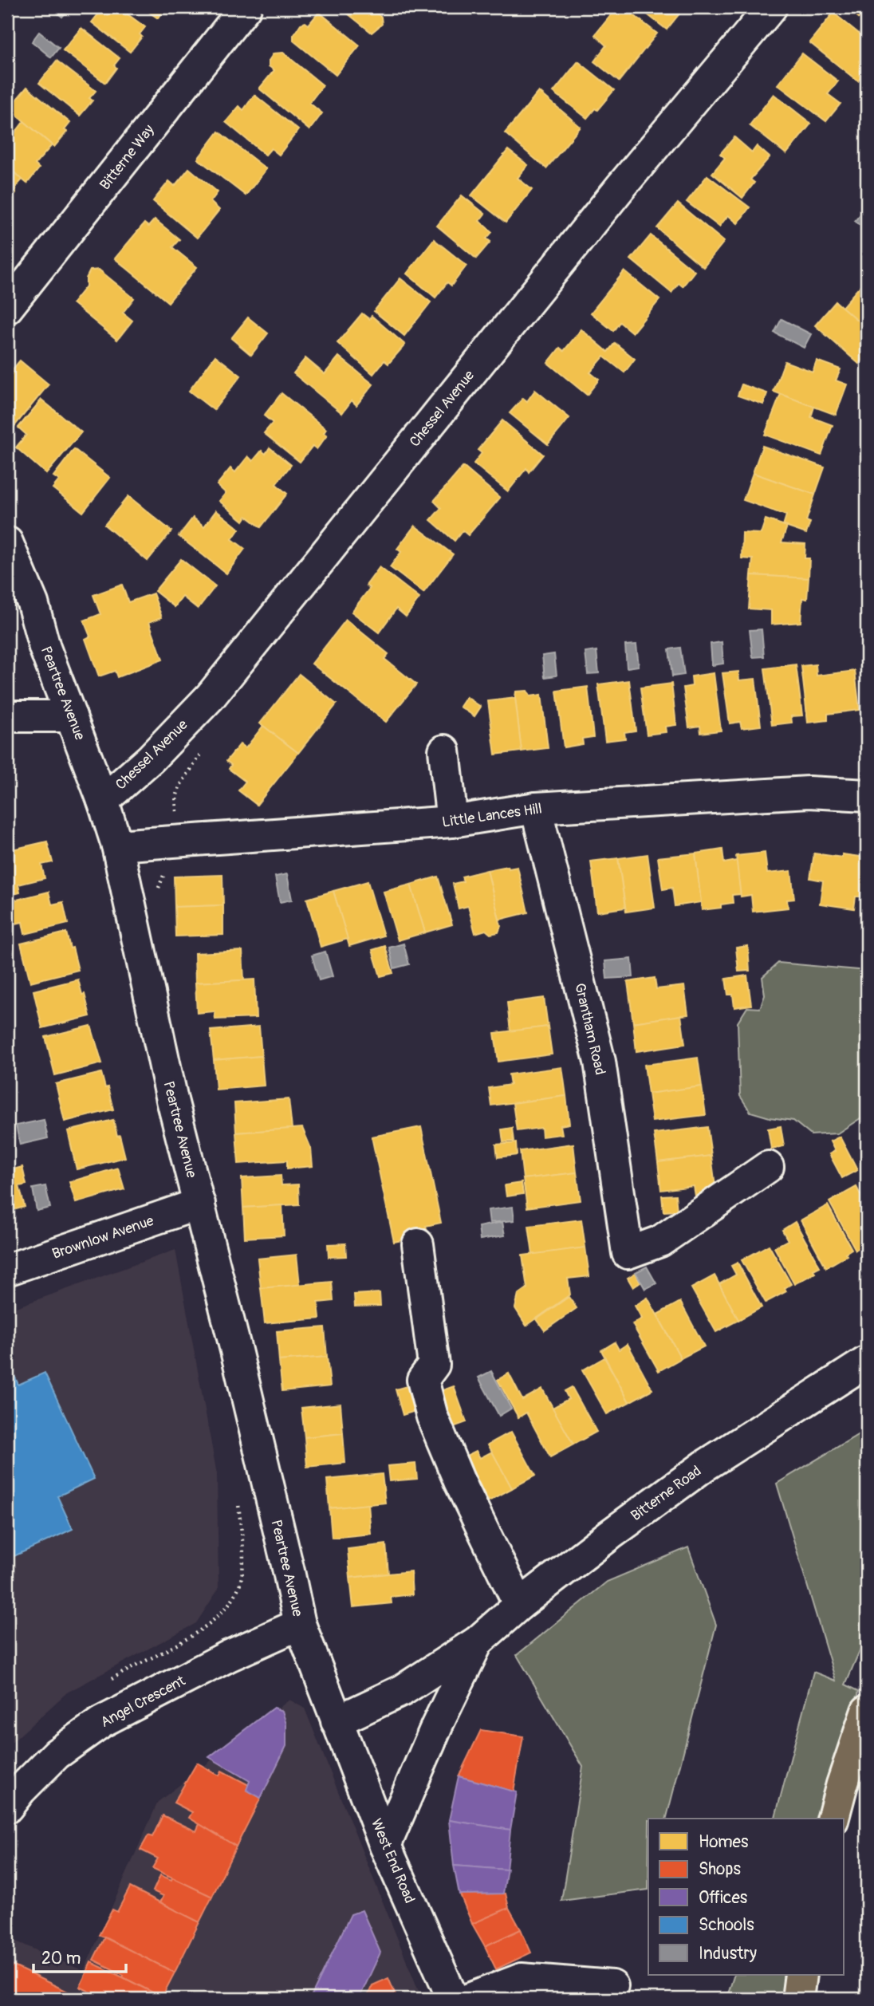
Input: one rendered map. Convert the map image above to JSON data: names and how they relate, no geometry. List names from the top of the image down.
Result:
{
  "streets": {
    "street": [
      "Bitterne Way",
      "Chessel Avenue",
      "Peartree Avenue",
      "Little Lances Hill",
      "Grantham Road",
      "Brownlow Avenue",
      "Bitterne Road",
      "Angel Crescent",
      "West End Road"
    ]
  },
  "crossings": [
    ["Chessel Avenue", "Peartree Avenue"],
    ["Peartree Avenue", "Little Lances Hill"],
    ["Peartree Avenue", "Brownlow Avenue"],
    ["Peartree Avenue", "Bitterne Road"],
    ["Peartree Avenue", "Angel Crescent"],
    ["Peartree Avenue", "West End Road"],
    ["Little Lances Hill", "Grantham Road"],
    ["Bitterne Road", "West End Road"]
  ],
  "legend": [
    "Homes",
    "Shops",
    "Offices",
    "Schools",
    "Industry"
  ],
  "scale_bar": "20 m"
}
